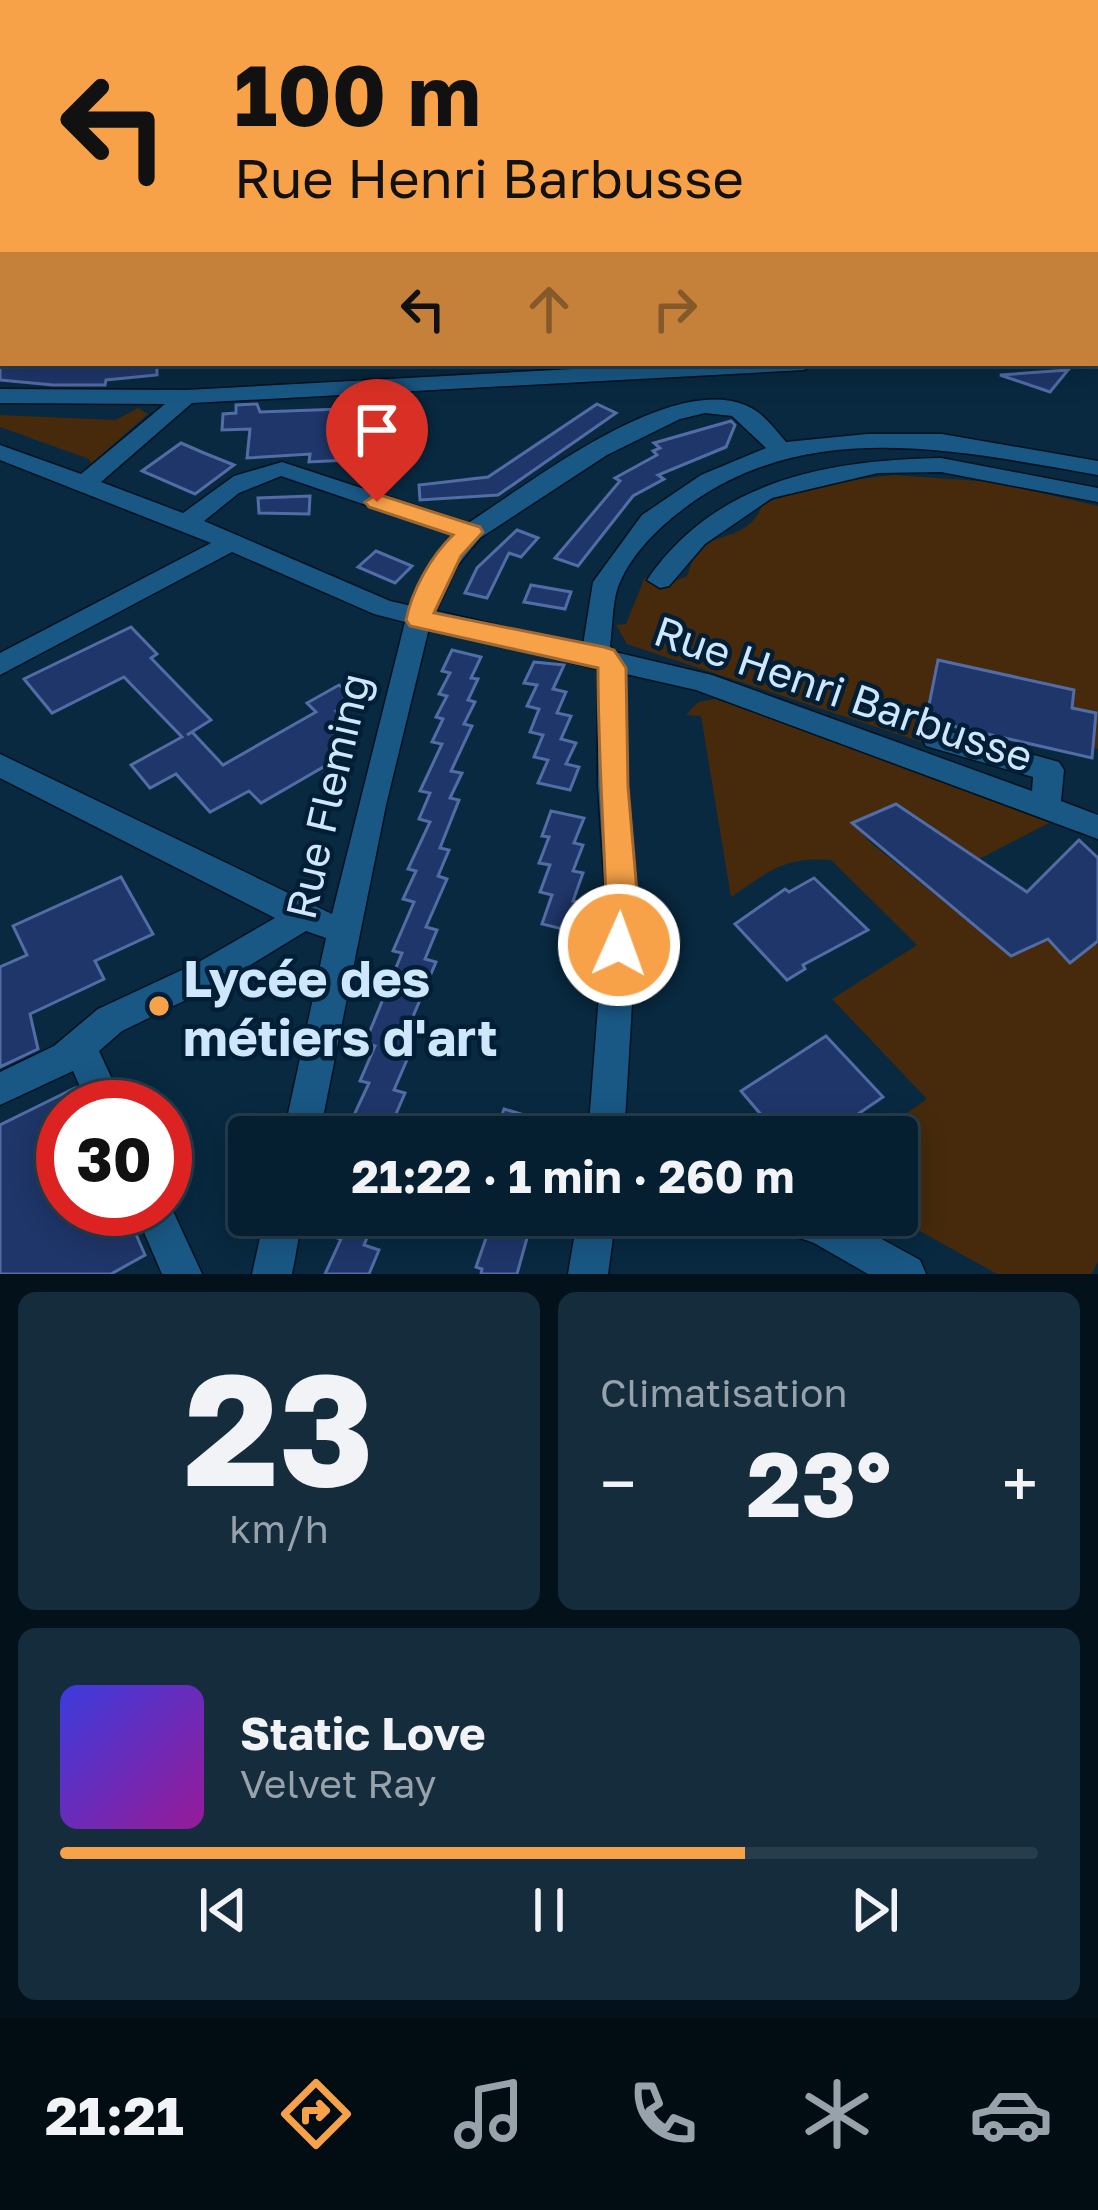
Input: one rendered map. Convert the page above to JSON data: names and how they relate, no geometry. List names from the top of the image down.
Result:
{
  "streets": {
    "street": ["Rue Henri Barbusse", "Rue Fleming"]
  },
  "crossings": [
    ["Rue Henri Barbusse", "Rue Fleming"]
  ],
  "places": ["Lycée des métiers d'art"],
  "page": {
    "turn": ["100 m", "Rue Henri Barbusse"],
    "limit": "30",
    "trip": "21:22 · 1 min · 260 m",
    "tile": [
      ["23", "km/h"],
      "Climatisation"
    ],
    "heat": ["−", "23°", "+"],
    "song": ["Static Love", "Velvet Ray"],
    "tabs": "21:21"
  }
}
